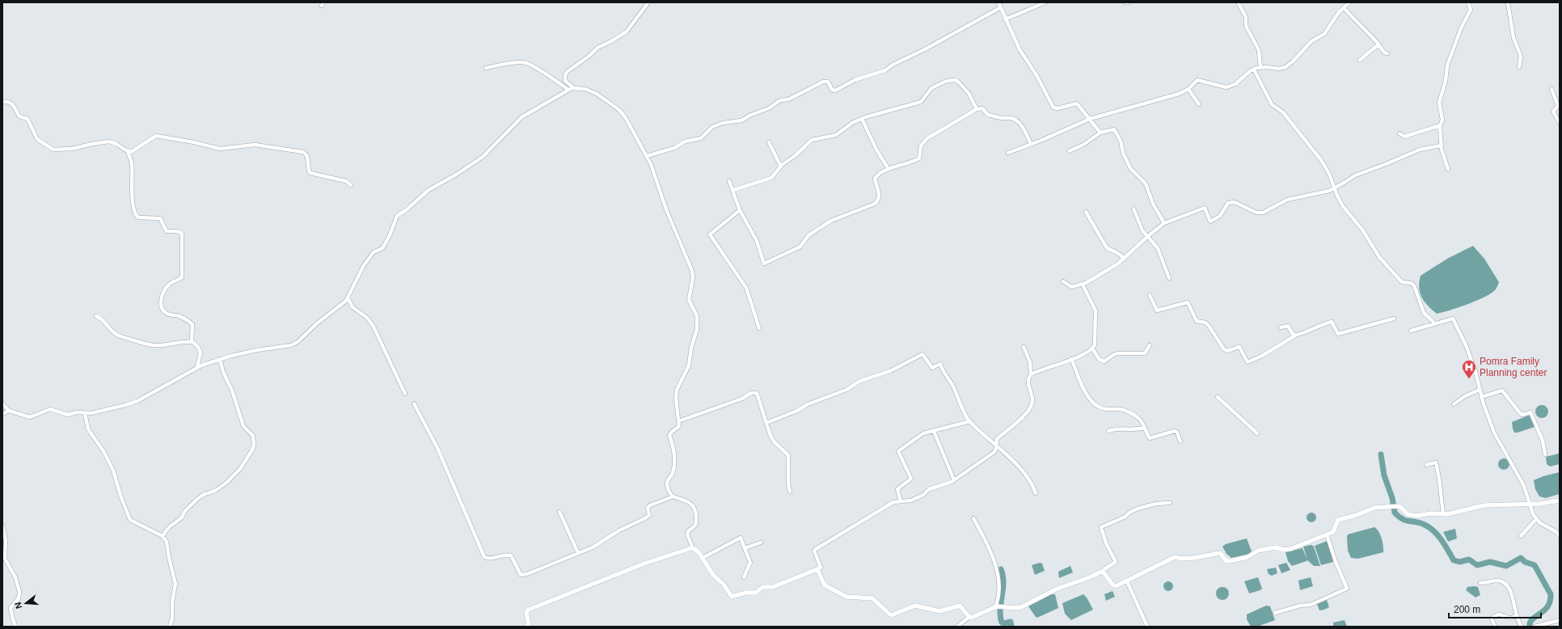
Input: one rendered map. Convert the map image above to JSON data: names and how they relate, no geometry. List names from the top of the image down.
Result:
{
  "places": {
    "hospital": ["Pomra Family Planning center"]
  },
  "scale_bar": "200 m",
  "north": "left"
}
